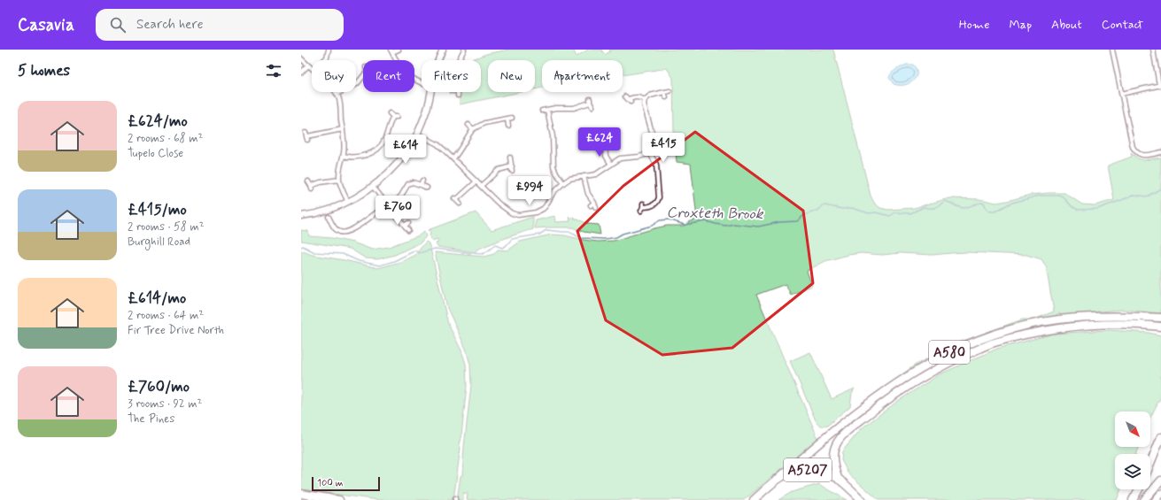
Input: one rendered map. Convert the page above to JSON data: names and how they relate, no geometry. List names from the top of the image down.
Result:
{
  "streets": {
    "highway": ["A580", "A5207"]
  },
  "crossings": [
    ["A580", "A5207"]
  ],
  "water": ["Croxteth Brook"],
  "scale_bar": "100 m",
  "north": "bottom right",
  "page": {
    "header": "Casavia",
    "search": "Search here",
    "nav": [
      "Home",
      "Map",
      "About",
      "Contact"
    ],
    "heading": "5 homes",
    "chip": [
      "Buy",
      "Rent",
      "Filters",
      "New",
      "Apartment"
    ],
    "list": [
      {
        "name": "£624/mo",
        "note": "2 rooms · 68 m² · Tupelo Close"
      },
      {
        "name": "£415/mo",
        "note": "2 rooms · 58 m² · Burghill Road"
      },
      {
        "name": "£614/mo",
        "note": "2 rooms · 64 m² · Fir Tree Drive North"
      },
      {
        "name": "£760/mo",
        "note": "3 rooms · 92 m² · The Pines"
      }
    ],
    "price": [
      "£624",
      "£415",
      "£614",
      "£994",
      "£760"
    ],
    "scale": "100 m"
  }
}
